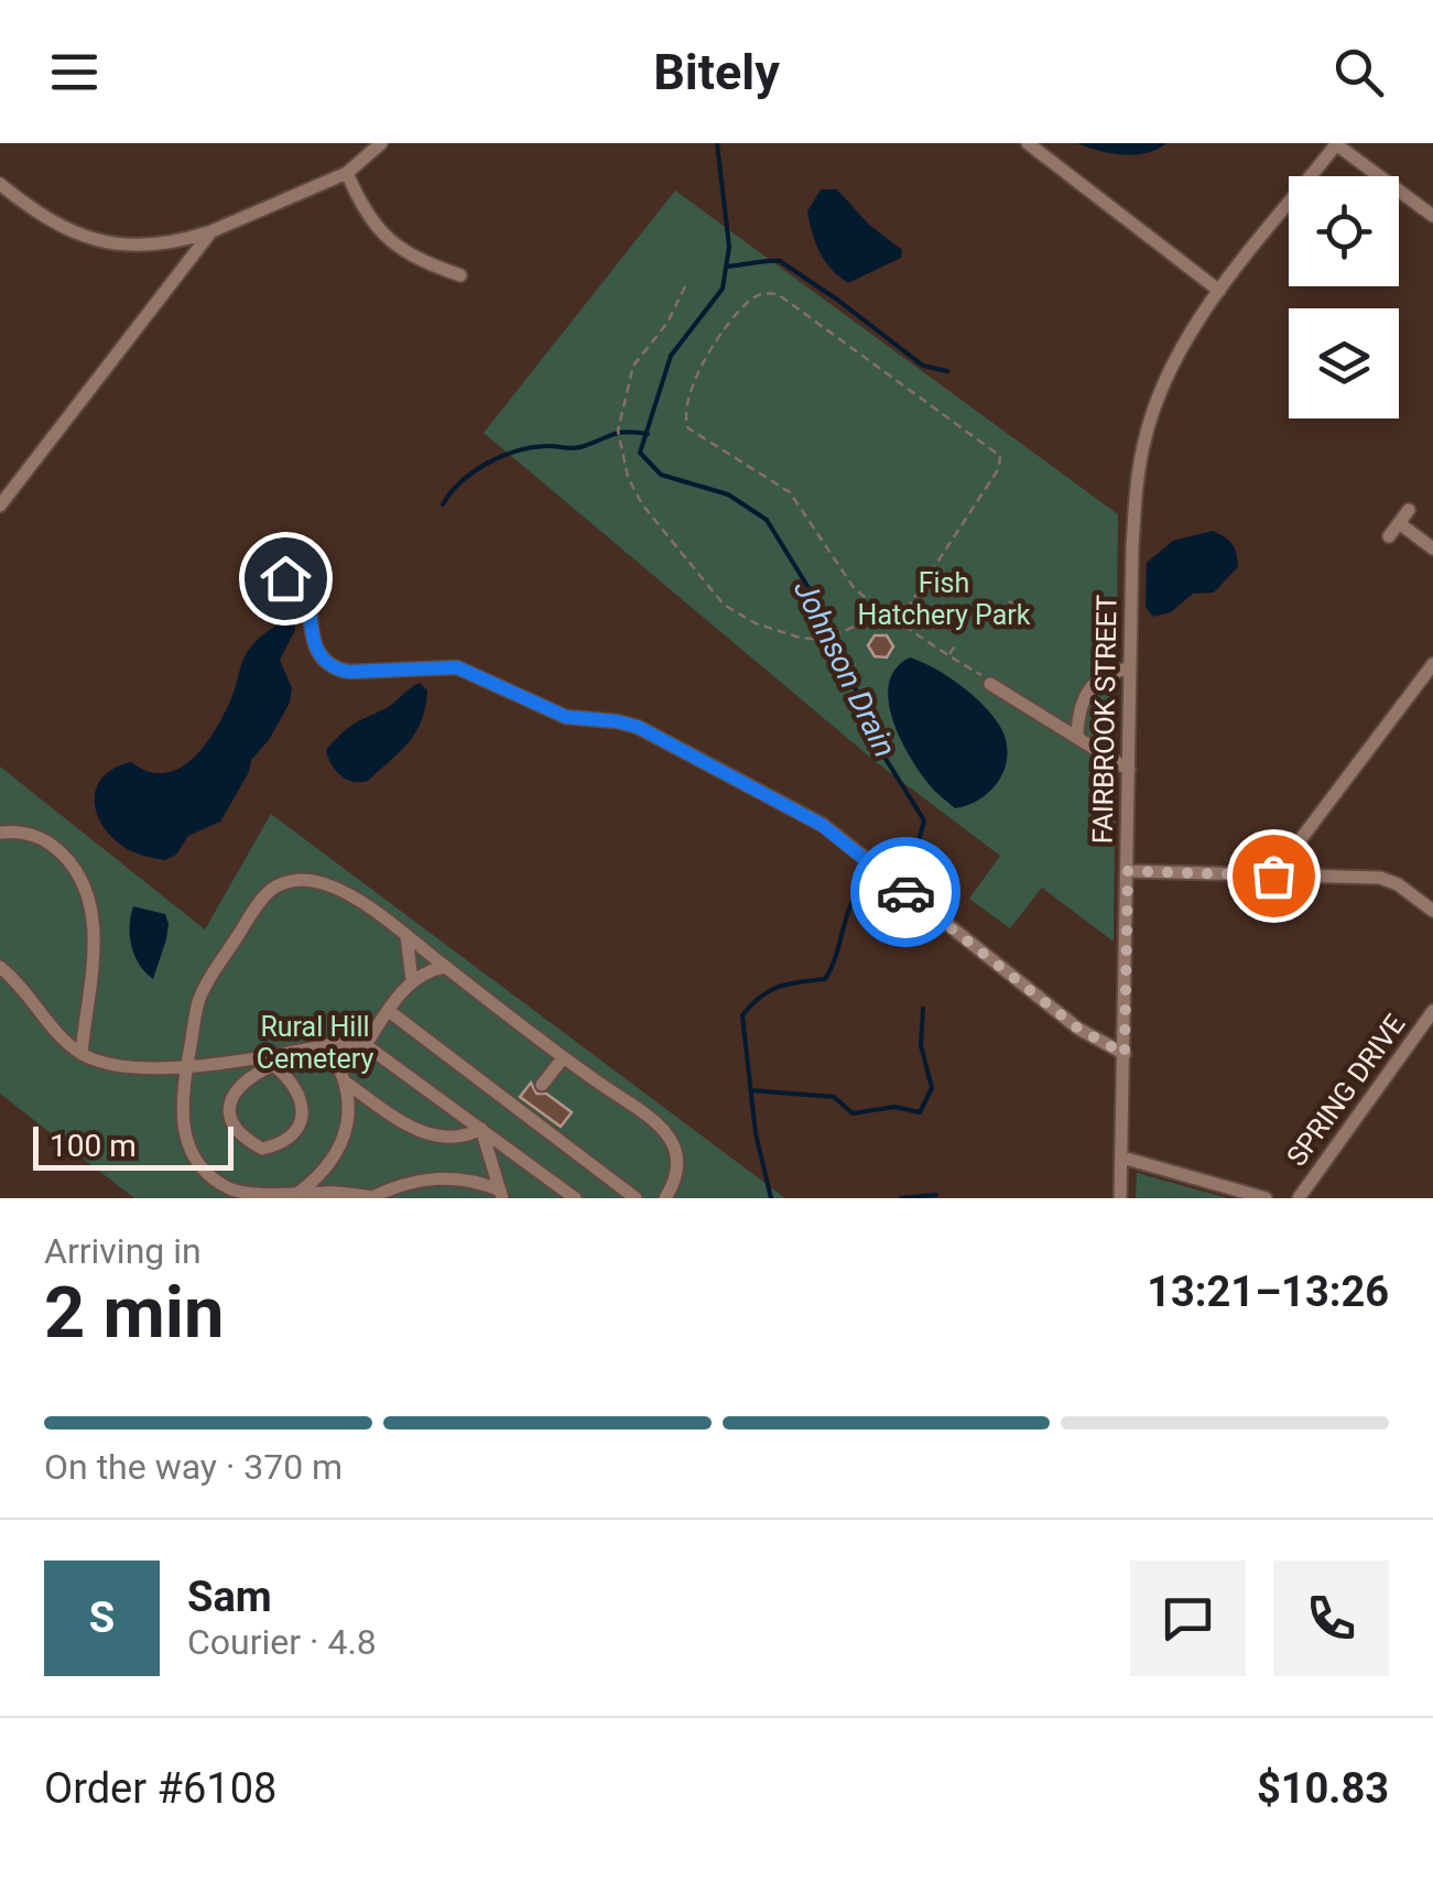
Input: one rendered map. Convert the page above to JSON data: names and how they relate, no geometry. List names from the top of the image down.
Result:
{
  "streets": {
    "street": ["FAIRBROOK STREET", "SPRING DRIVE"]
  },
  "water": ["Johnson Drain"],
  "parks": ["Fish Hatchery Park", "Rural Hill Cemetery"],
  "scale_bar": "100 m",
  "page": {
    "header": "Bitely",
    "scale": "100 m",
    "heading": ["2 min", "Arriving in", "13:21–13:26"],
    "panel": [
      "Sam",
      "Courier · 4.8",
      "Order #6108",
      "$10.83"
    ],
    "bar": "On the way · 370 m",
    "round": "S"
  }
}
